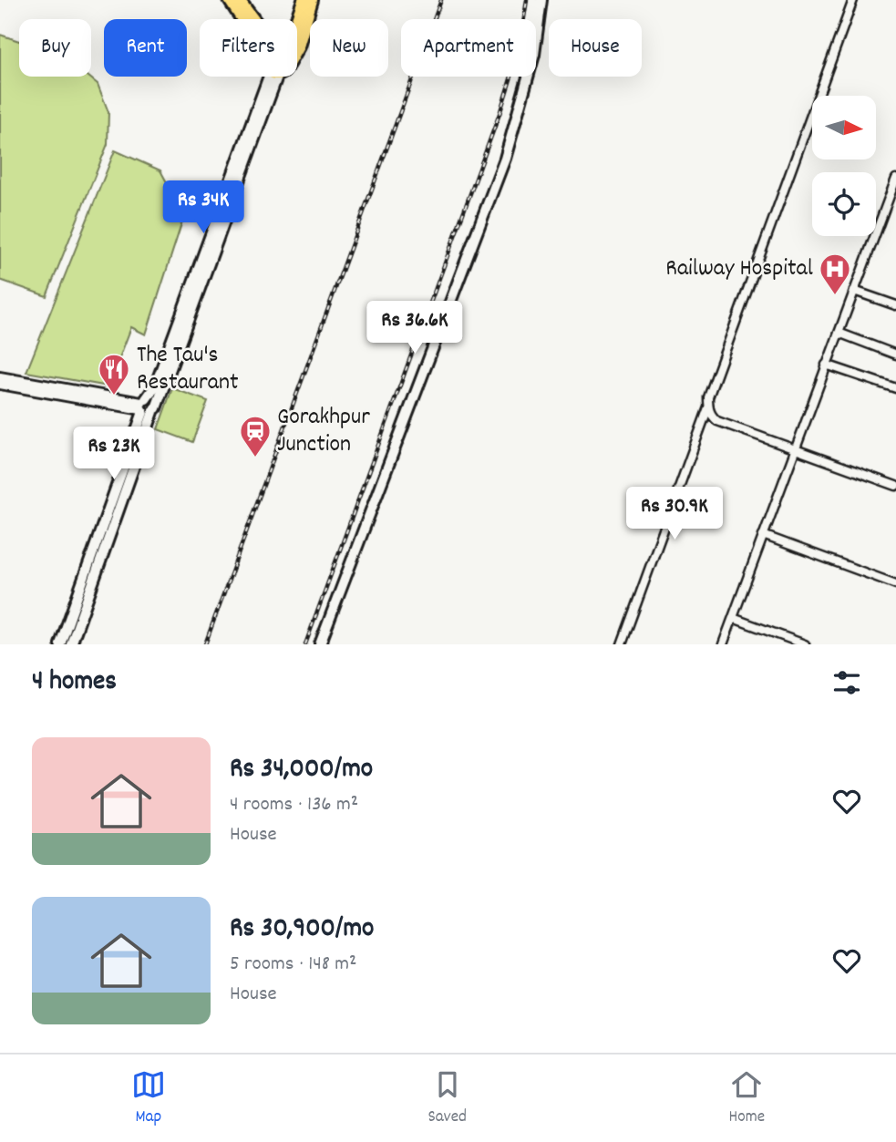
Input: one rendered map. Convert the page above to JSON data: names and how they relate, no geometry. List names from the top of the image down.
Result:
{
  "places": {
    "hospital": ["Railway Hospital"],
    "restaurant": ["The Tau's Restaurant"],
    "station": ["Gorakhpur Junction"]
  },
  "north": "right",
  "page": {
    "chip": [
      "Buy",
      "Rent",
      "Filters",
      "New",
      "Apartment",
      "House"
    ],
    "price": [
      "Rs 34K",
      "Rs 36.6K",
      "Rs 23K",
      "Rs 30.9K"
    ],
    "heading": "4 homes",
    "list": [
      {
        "name": "Rs 34,000/mo",
        "note": "4 rooms · 136 m² · House"
      },
      {
        "name": "Rs 30,900/mo",
        "note": "5 rooms · 148 m² · House"
      }
    ],
    "tabs": ["Map", "Saved", "Home"]
  }
}
